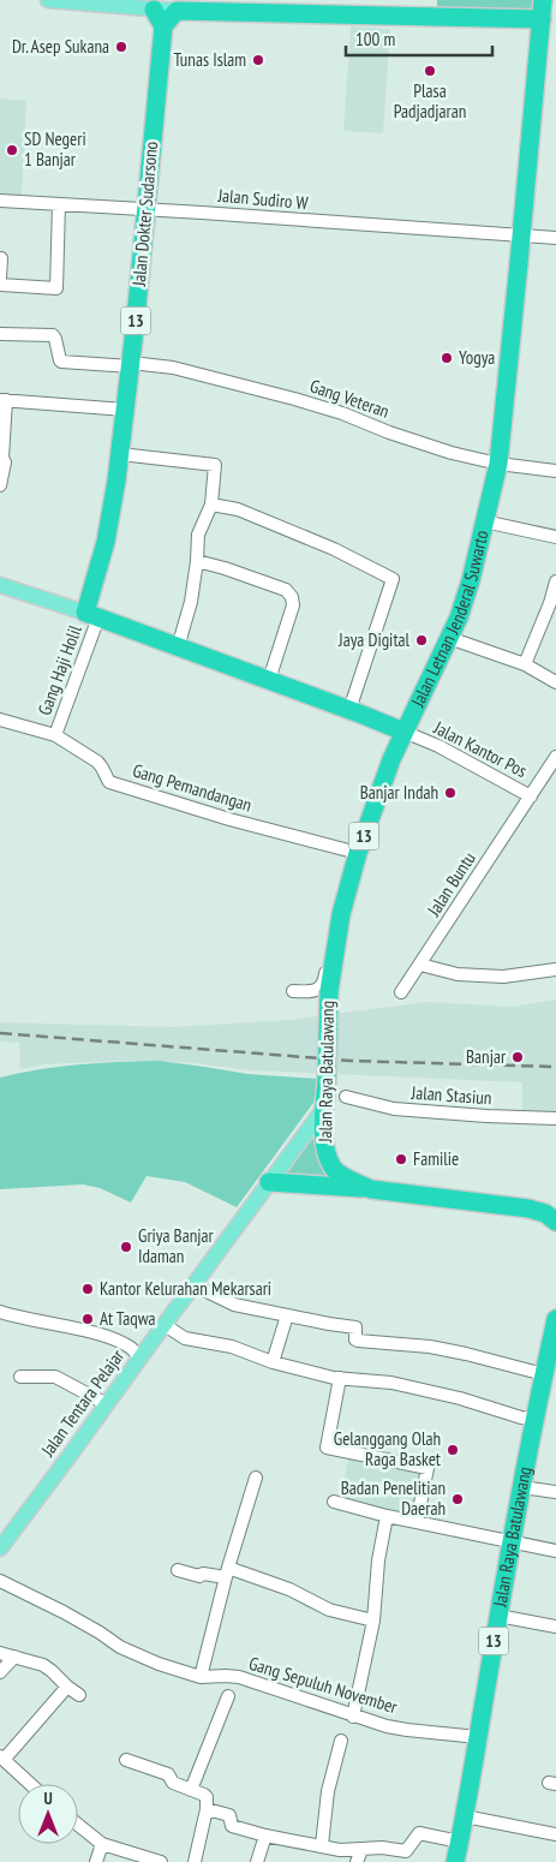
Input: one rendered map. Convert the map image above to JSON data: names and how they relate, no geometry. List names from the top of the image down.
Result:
{
  "streets": {
    "highway": [
      "Jalan Dokter Sudarsono",
      "13",
      "Jalan Letnan Jenderal Suwarto",
      "Jalan Raya Batulawang"
    ],
    "main road": ["Jalan Tentara Pelajar"],
    "street": [
      "Jalan Sudiro W",
      "Gang Veteran",
      "Gang Haji Holil",
      "Jalan Kantor Pos",
      "Gang Pemandangan",
      "Jalan Buntu",
      "Jalan Stasiun",
      "Gang Sepuluh November"
    ]
  },
  "crossings": [
    ["Jalan Sudiro W", "Jalan Dokter Sudarsono"],
    ["Jalan Sudiro W", "13"],
    ["Jalan Sudiro W", "Jalan Letnan Jenderal Suwarto"],
    ["Jalan Dokter Sudarsono", "Gang Veteran"],
    ["Jalan Dokter Sudarsono", "Gang Haji Holil"],
    ["13", "Jalan Letnan Jenderal Suwarto"],
    ["Gang Veteran", "Jalan Letnan Jenderal Suwarto"],
    ["Jalan Letnan Jenderal Suwarto", "Jalan Kantor Pos"],
    ["Jalan Letnan Jenderal Suwarto", "Gang Pemandangan"],
    ["Jalan Letnan Jenderal Suwarto", "Jalan Raya Batulawang"],
    ["Gang Haji Holil", "Gang Pemandangan"],
    ["Jalan Kantor Pos", "Jalan Buntu"],
    ["Jalan Raya Batulawang", "Jalan Tentara Pelajar"],
    ["Jalan Raya Batulawang", "Gang Sepuluh November"]
  ],
  "places": [
    "Dr. Asep Sukana",
    "Tunas Islam",
    "Plasa Padjadjaran",
    "SD Negeri 1 Banjar",
    "Yogya",
    "Jaya Digital",
    "Banjar Indah",
    "Banjar",
    "Familie",
    "Griya Banjar Idaman",
    "Kantor Kelurahan Mekarsari",
    "At Taqwa",
    "Gelanggang Olah Raga Basket",
    "Badan Penelitian Daerah"
  ],
  "scale_bar": "100 m",
  "north": "top"
}
